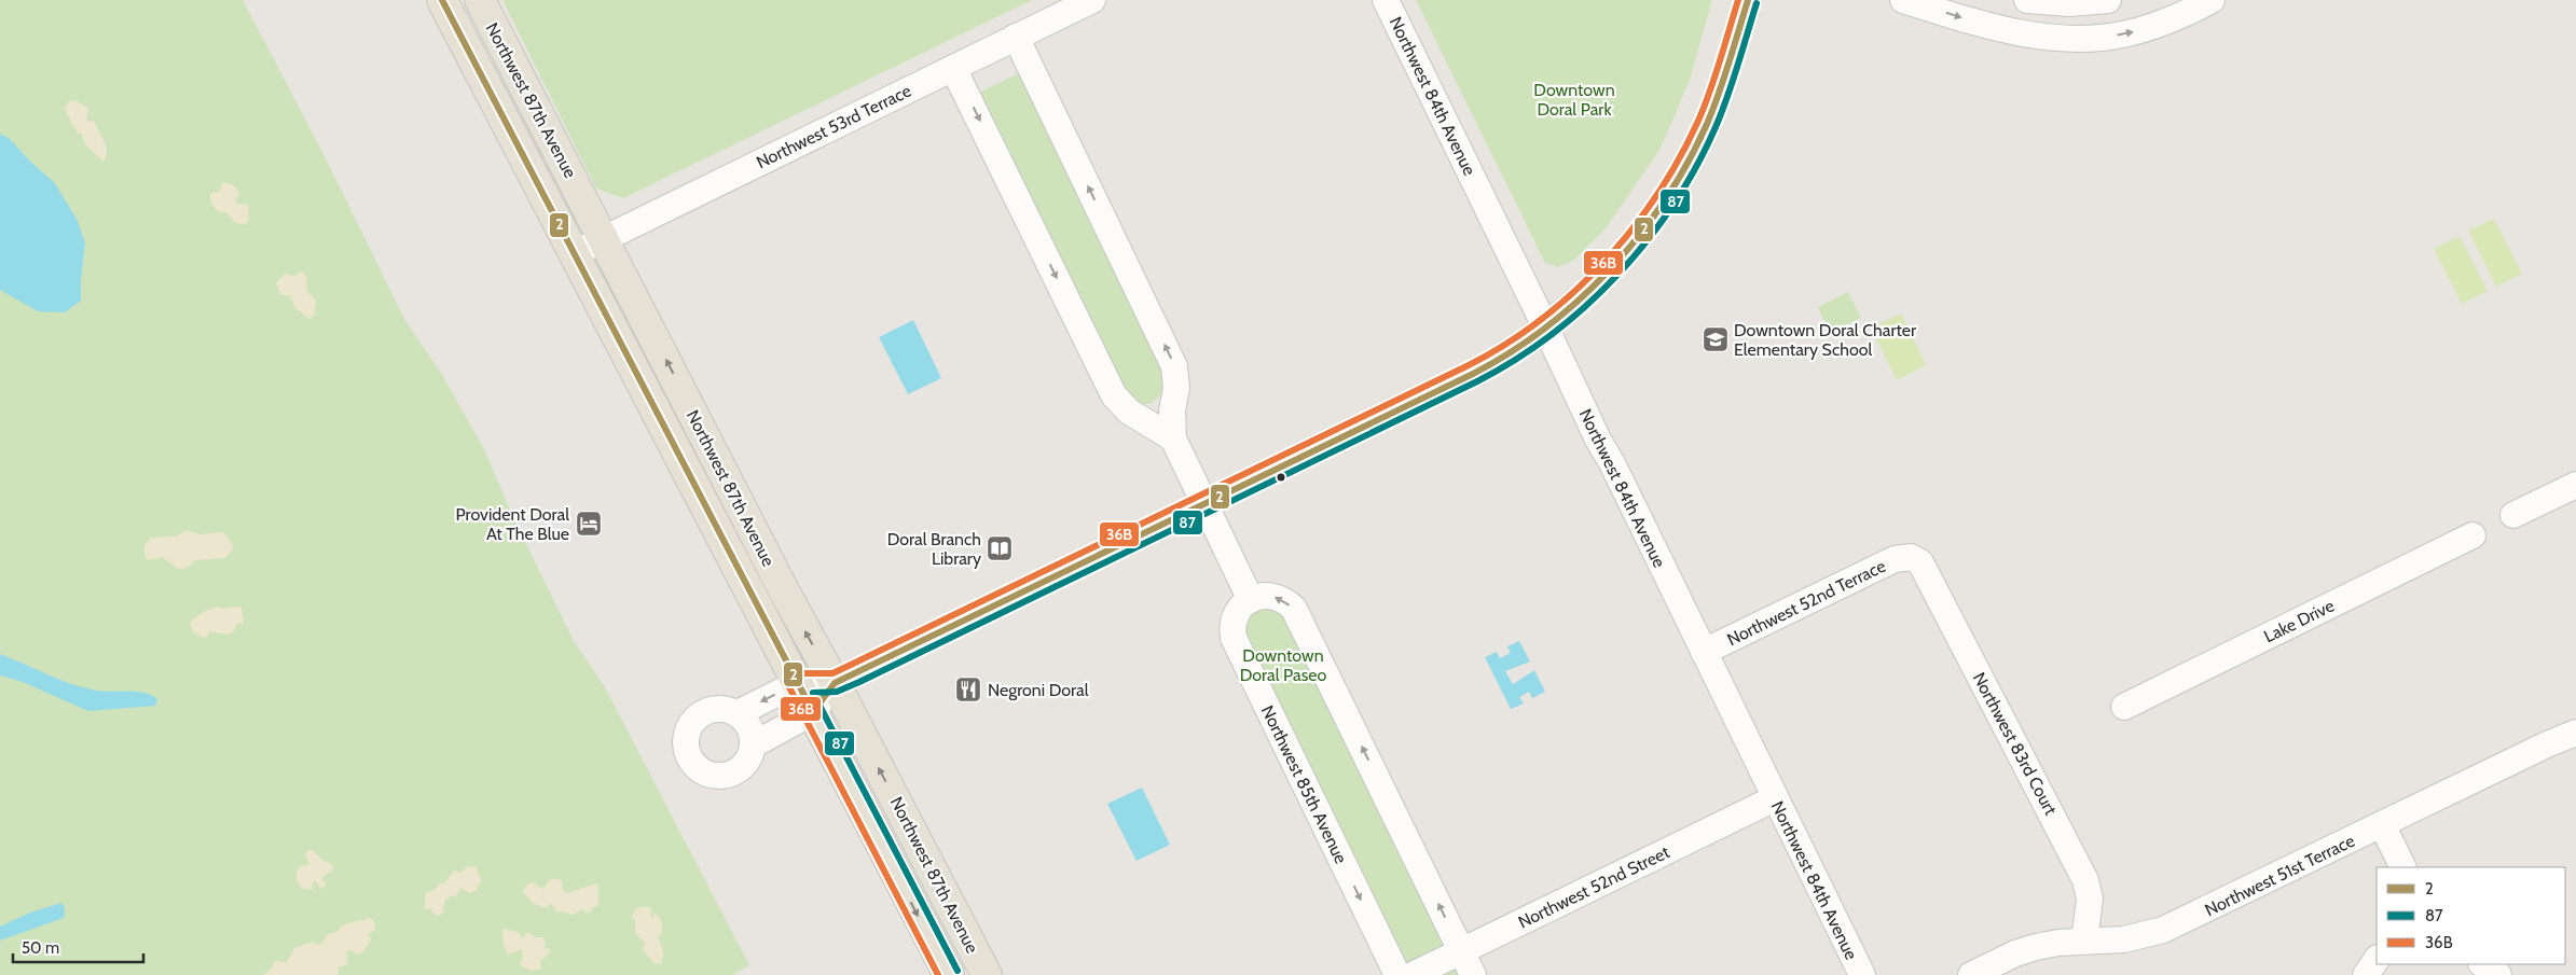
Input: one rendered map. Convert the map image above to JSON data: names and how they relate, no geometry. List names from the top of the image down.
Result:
{
  "streets": {
    "main road": ["Northwest 87th Avenue"],
    "street": [
      "Northwest 84th Avenue",
      "Northwest 53rd Terrace",
      "Northwest 52nd Terrace",
      "Lake Drive",
      "Northwest 83rd Court",
      "Northwest 85th Avenue",
      "Northwest 51st Terrace",
      "Northwest 52nd Street"
    ]
  },
  "crossings": [
    ["Northwest 84th Avenue", "Northwest 52nd Terrace"],
    ["Northwest 84th Avenue", "Northwest 52nd Street"],
    ["Northwest 87th Avenue", "Northwest 53rd Terrace"],
    ["Northwest 52nd Terrace", "Northwest 83rd Court"],
    ["Northwest 83rd Court", "Northwest 51st Terrace"]
  ],
  "parks": ["Downtown Doral Park", "Downtown Doral Paseo"],
  "places": {
    "school or university": ["Downtown Doral Charter Elementary School"],
    "hotel": ["Provident Doral At The Blue"],
    "library": ["Doral Branch Library"],
    "restaurant": ["Negroni Doral"]
  },
  "lines": ["transit line 2", "transit line 36B", "transit line 87"],
  "legend": ["2", "87", "36B"],
  "scale_bar": "50 m"
}
